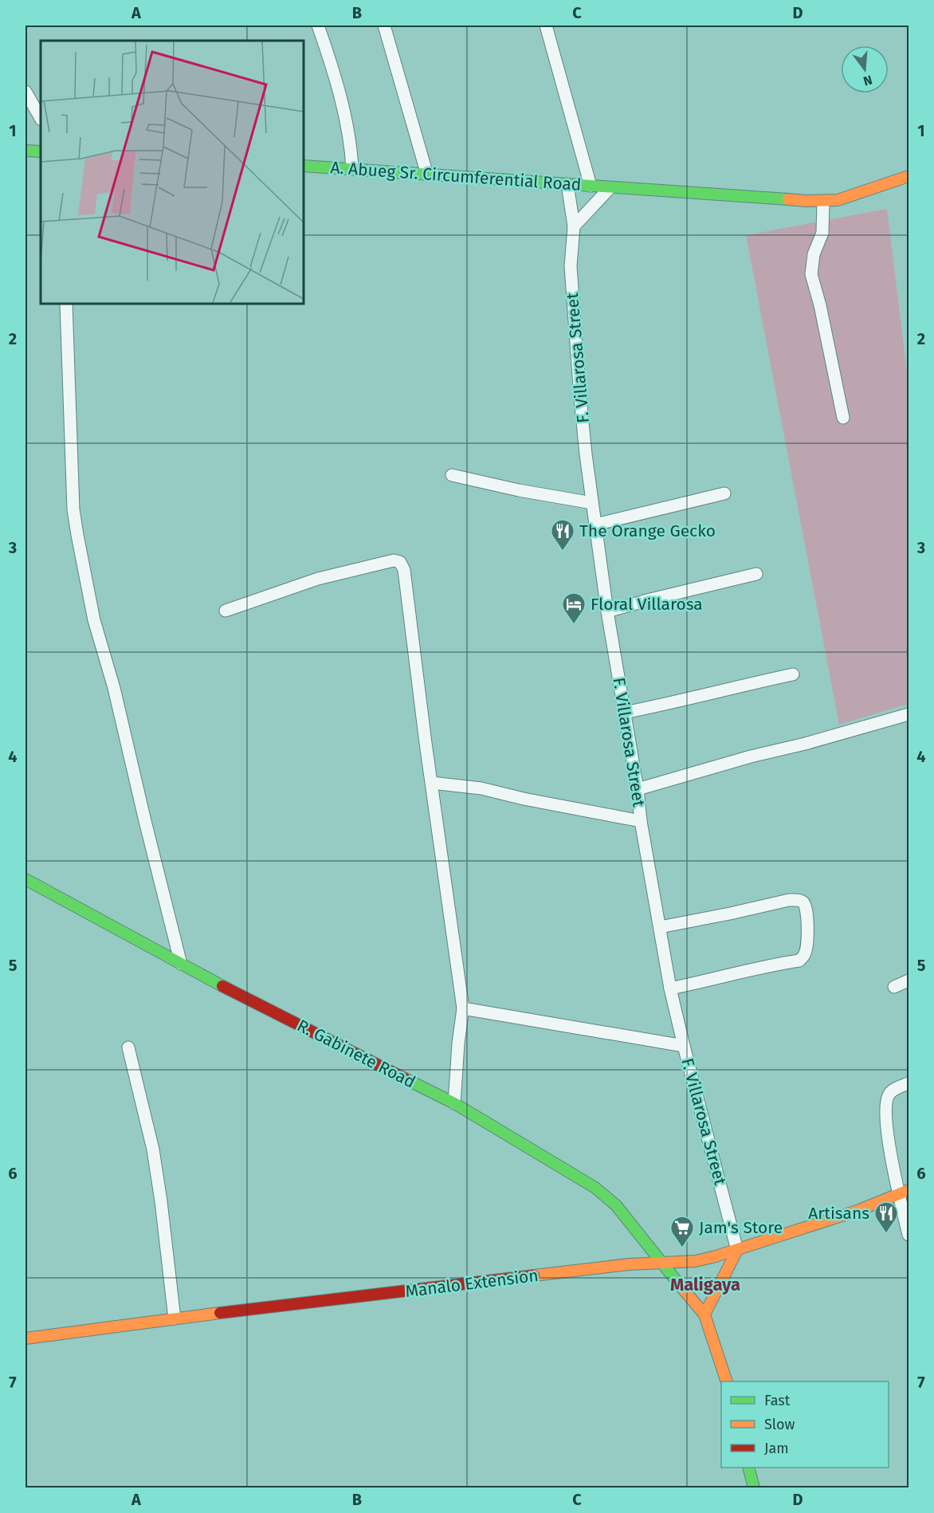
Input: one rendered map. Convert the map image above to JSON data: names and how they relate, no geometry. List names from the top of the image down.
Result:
{
  "streets": {
    "street": [
      "A. Abueg Sr. Circumferential Road",
      "F. Villarosa Street",
      "R. Gabinete Road",
      "Manalo Extension"
    ]
  },
  "crossings": [
    ["A. Abueg Sr. Circumferential Road", "F. Villarosa Street"],
    ["F. Villarosa Street", "Manalo Extension"],
    ["R. Gabinete Road", "Manalo Extension"]
  ],
  "districts": ["Maligaya"],
  "places": {
    "restaurant": ["The Orange Gecko", "Artisans"],
    "hotel": ["Floral Villarosa"],
    "supermarket": ["Jam's Store"]
  },
  "legend": ["Fast", "Slow", "Jam"],
  "north": "bottom",
  "grid": {
    "columns": [
      "A",
      "B",
      "C",
      "D"
    ],
    "rows": [
      "1",
      "2",
      "3",
      "4",
      "5",
      "6",
      "7"
    ]
  }
}
